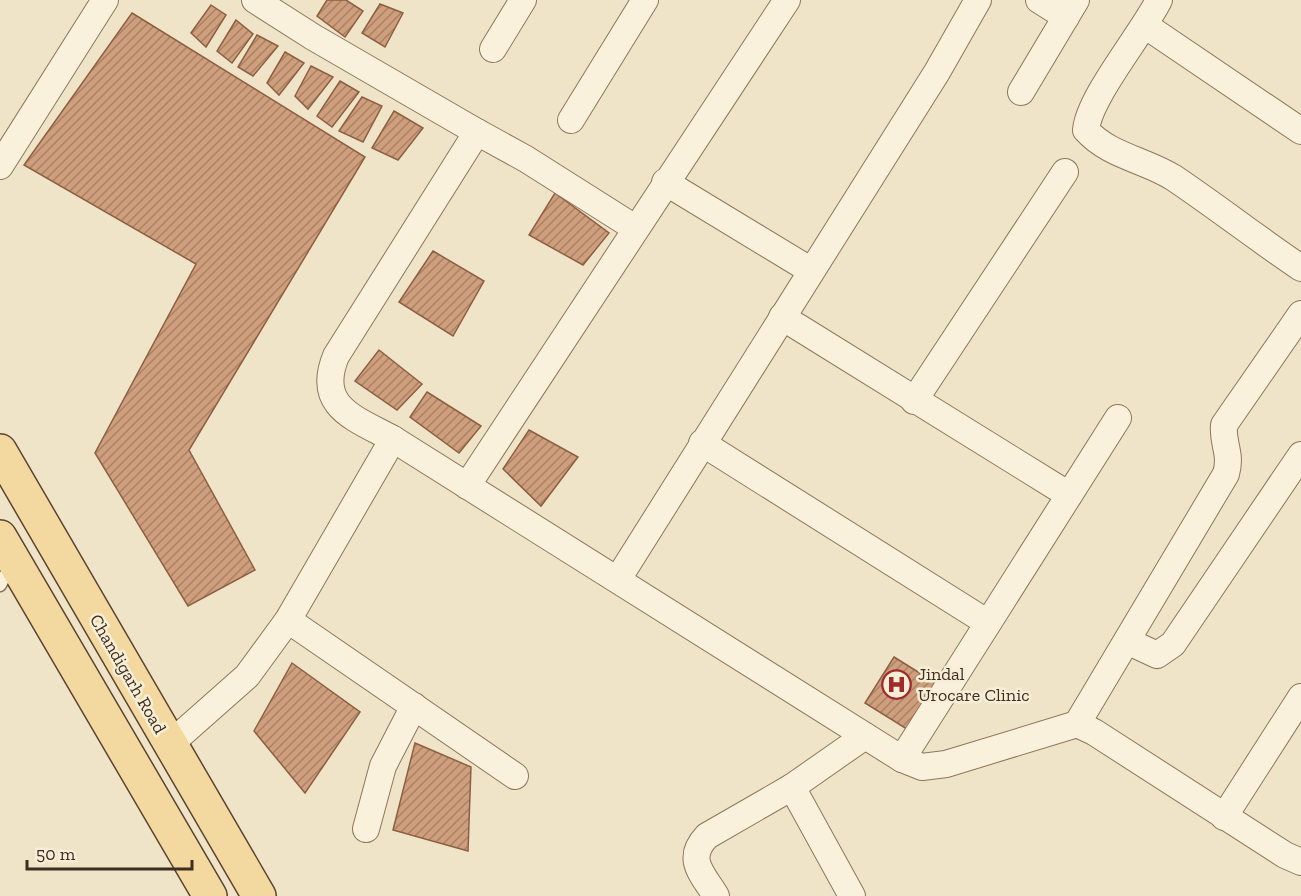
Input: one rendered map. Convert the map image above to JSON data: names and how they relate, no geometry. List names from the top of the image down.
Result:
{
  "streets": {
    "main road": ["Chandigarh Road"]
  },
  "places": {
    "hospital": ["Jindal Urocare Clinic"]
  },
  "scale_bar": "50 m"
}
